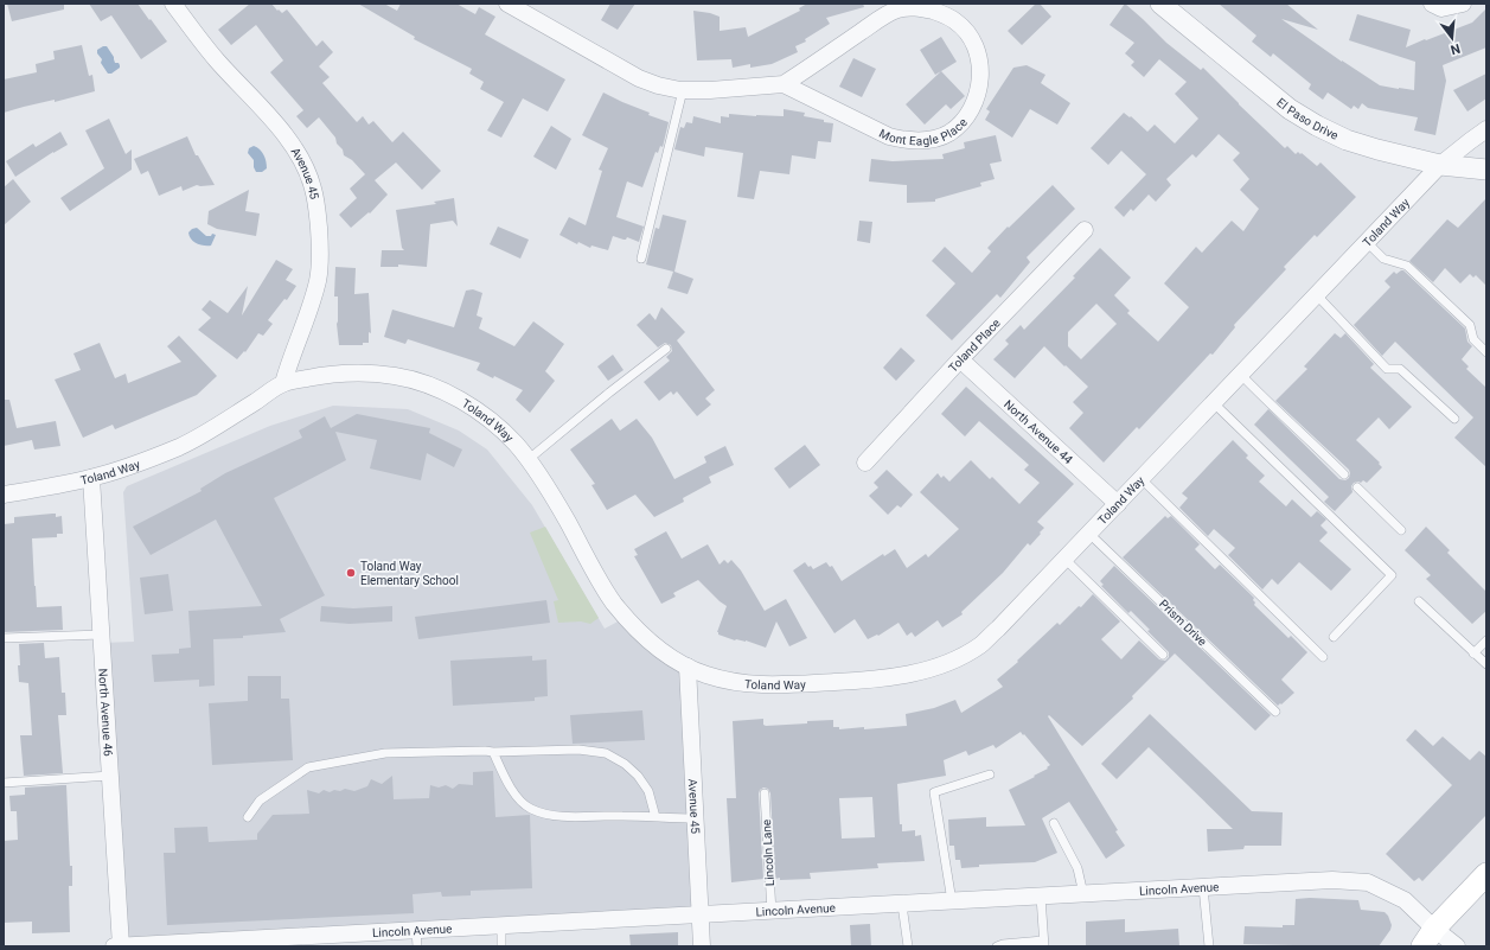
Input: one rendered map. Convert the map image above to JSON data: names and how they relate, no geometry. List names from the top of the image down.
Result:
{
  "streets": {
    "street": [
      "El Paso Drive",
      "Mont Eagle Place",
      "Avenue 45",
      "Toland Way",
      "Toland Place",
      "North Avenue 44",
      "North Avenue 46",
      "Lincoln Avenue"
    ],
    "lane": ["Prism Drive", "Lincoln Lane"]
  },
  "crossings": [
    ["El Paso Drive", "Toland Way"],
    ["Avenue 45", "Toland Way"],
    ["Avenue 45", "Lincoln Avenue"],
    ["Toland Way", "North Avenue 44"],
    ["Toland Way", "Prism Drive"],
    ["Toland Way", "North Avenue 46"],
    ["Toland Place", "North Avenue 44"],
    ["North Avenue 46", "Lincoln Avenue"],
    ["Lincoln Lane", "Lincoln Avenue"]
  ],
  "places": ["Toland Way Elementary School"],
  "north": "bottom"
}
